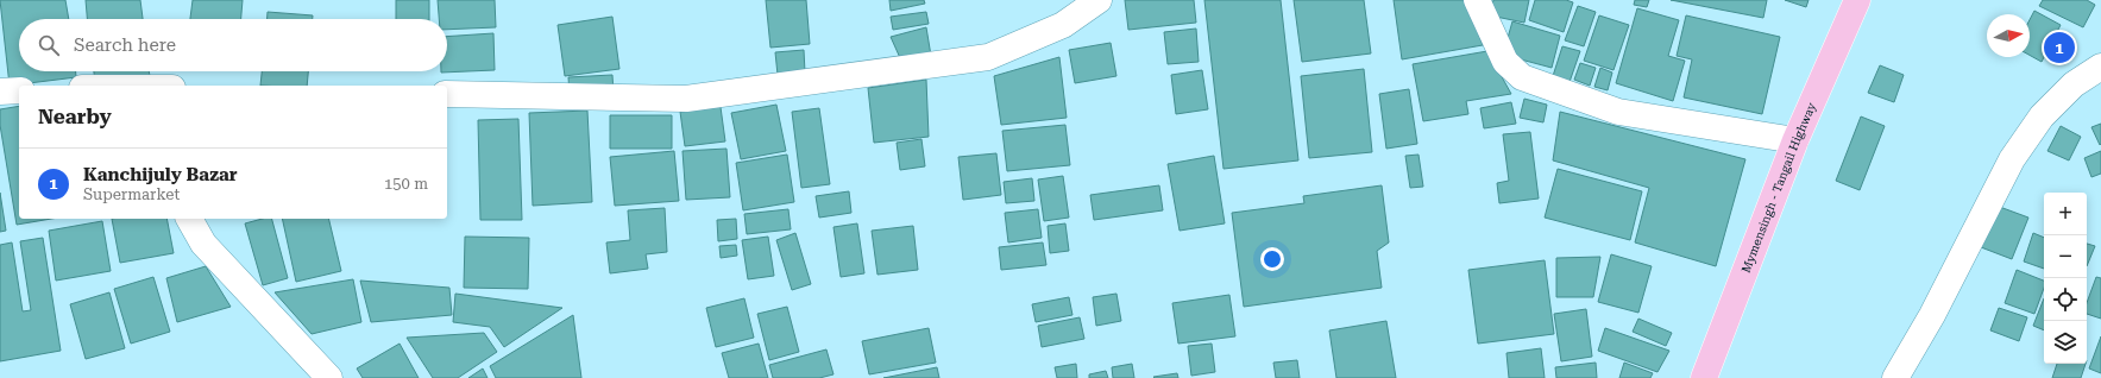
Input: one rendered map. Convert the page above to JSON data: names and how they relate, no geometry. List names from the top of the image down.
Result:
{
  "streets": {
    "highway": ["Mymensingh - Tangail Highway"]
  },
  "north": "right",
  "page": {
    "search": "Search here",
    "pins": "1",
    "heading": "Nearby",
    "list": [
      {
        "mark": "1",
        "name": "Kanchijuly Bazar",
        "note": "Supermarket",
        "value": "150 m"
      }
    ],
    "map_buttons": ["+", "−"]
  }
}
